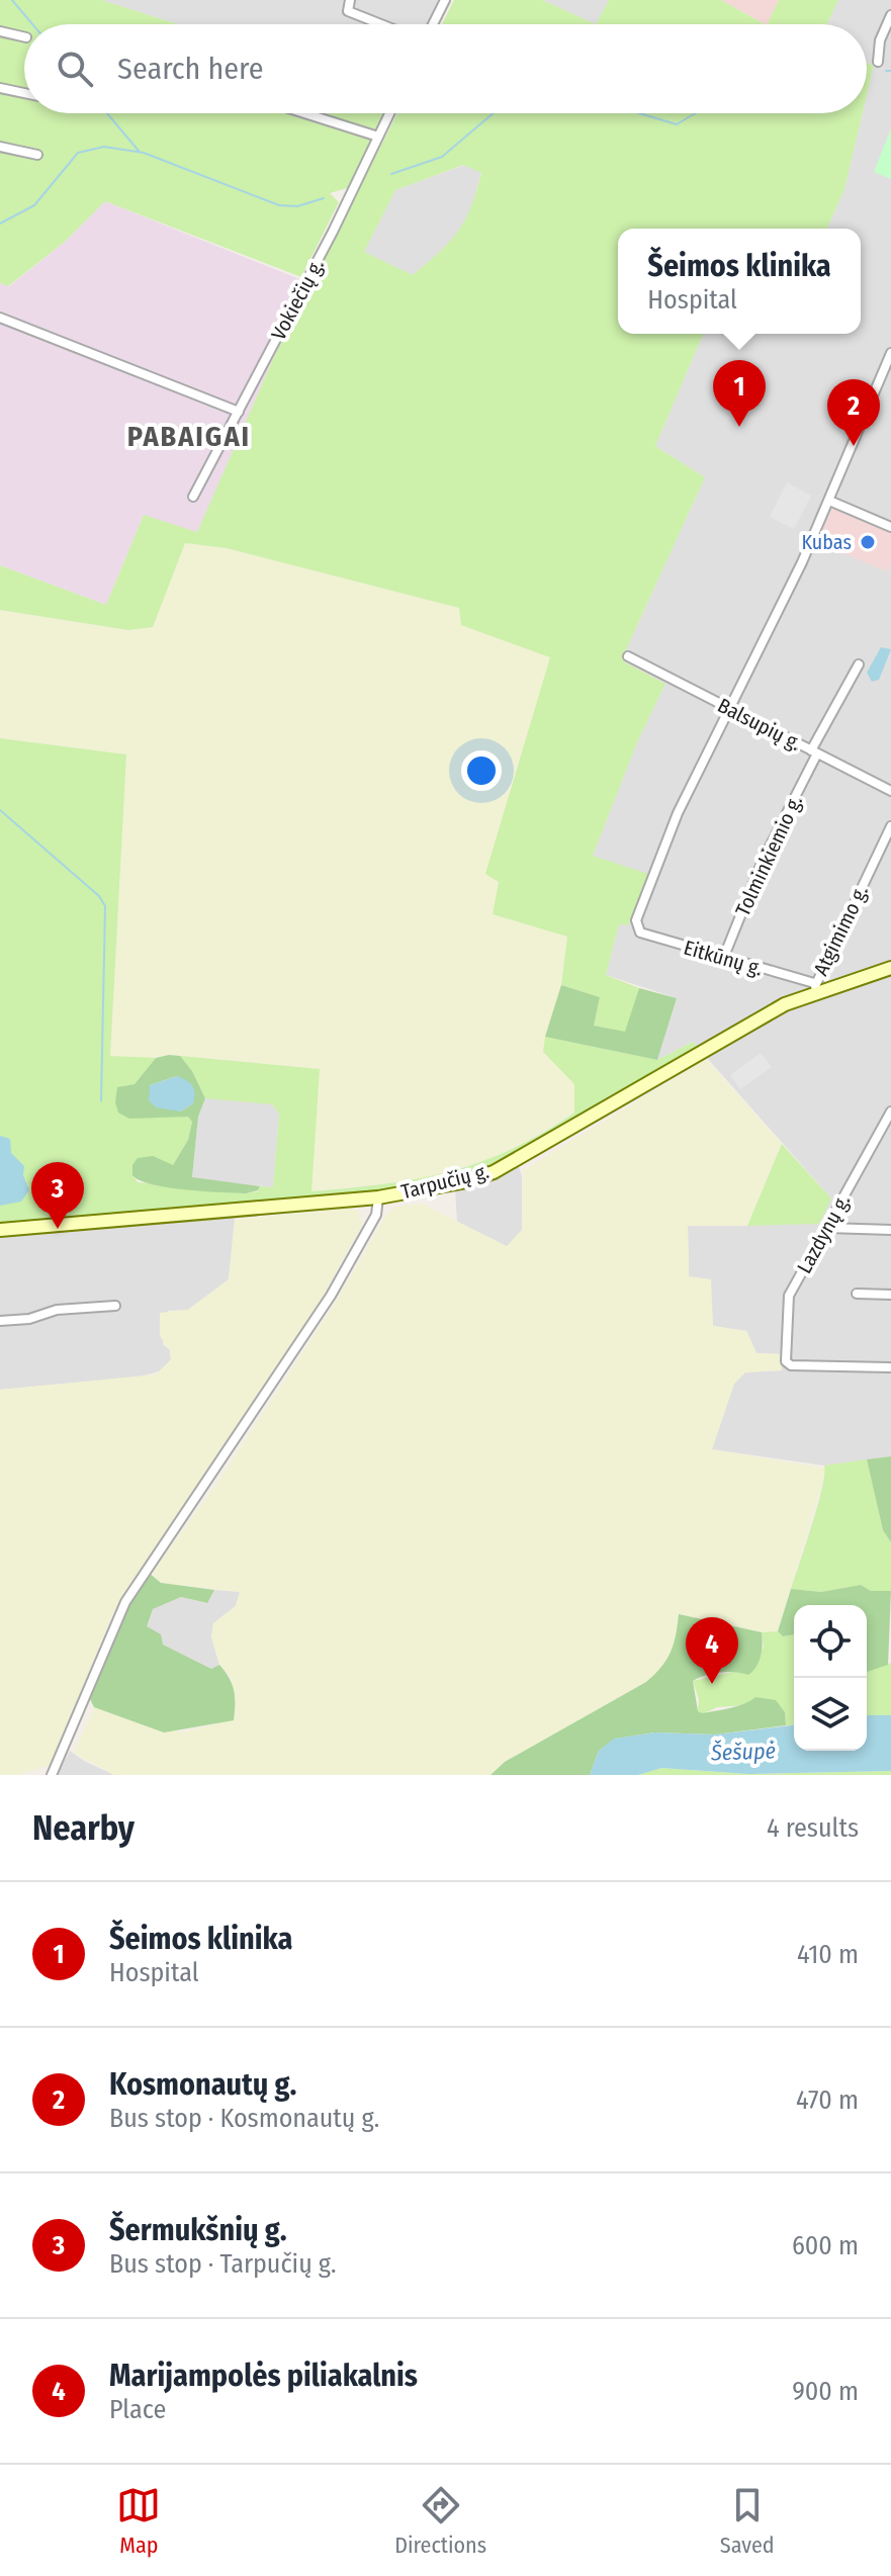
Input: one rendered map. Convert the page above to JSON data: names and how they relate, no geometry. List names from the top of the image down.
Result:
{
  "streets": {
    "main road": ["Tarpučių g."],
    "street": [
      "Vokiečių g.",
      "Balsupių g.",
      "Tolminkiemio g.",
      "Atgimimo g.",
      "Eitkūnų g.",
      "Lazdynų g."
    ]
  },
  "crossings": [
    ["Balsupių g.", "Tolminkiemio g."],
    ["Balsupių g.", "Eitkūnų g."],
    ["Tolminkiemio g.", "Eitkūnų g."],
    ["Atgimimo g.", "Eitkūnų g."],
    ["Atgimimo g.", "Tarpučių g."],
    ["Eitkūnų g.", "Tarpučių g."]
  ],
  "districts": ["PABAIGAI"],
  "water": ["Šešupė"],
  "places": ["Kubas"],
  "page": {
    "search": "Search here",
    "popup": ["Šeimos klinika", "Hospital"],
    "pins": [
      "1",
      "2",
      "3",
      "4"
    ],
    "heading": ["Nearby", "4 results"],
    "list": [
      {
        "mark": "1",
        "name": "Šeimos klinika",
        "note": "Hospital",
        "value": "410 m"
      },
      {
        "mark": "2",
        "name": "Kosmonautų g.",
        "note": "Bus stop · Kosmonautų g.",
        "value": "470 m"
      },
      {
        "mark": "3",
        "name": "Šermukšnių g.",
        "note": "Bus stop · Tarpučių g.",
        "value": "600 m"
      },
      {
        "mark": "4",
        "name": "Marijampolės piliakalnis",
        "note": "Place",
        "value": "900 m"
      }
    ],
    "nav": ["Map", "Directions", "Saved"]
  }
}
